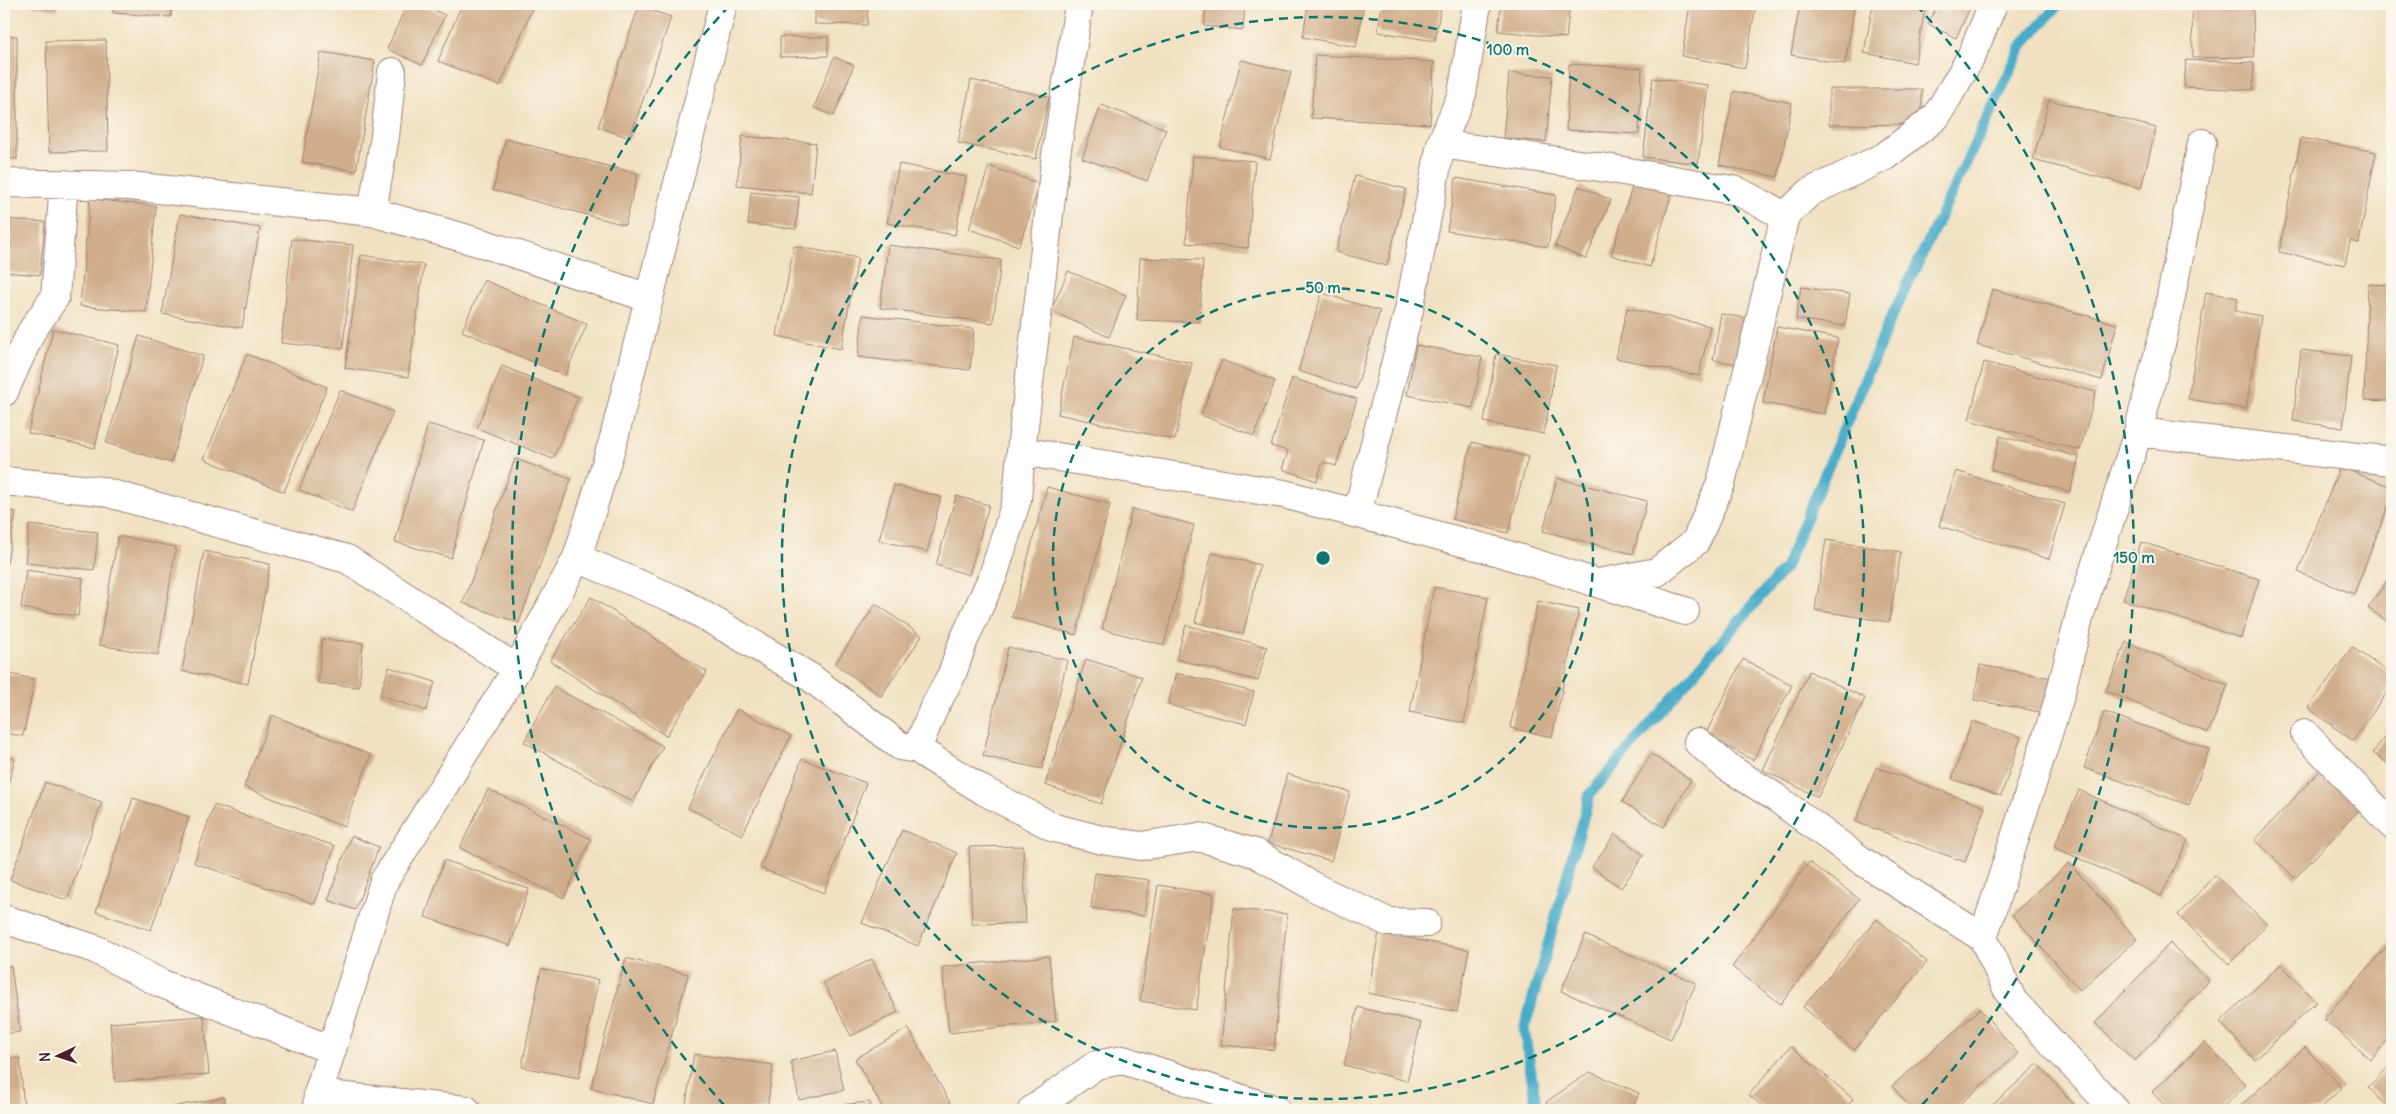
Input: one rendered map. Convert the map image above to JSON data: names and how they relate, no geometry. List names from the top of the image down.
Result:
{
  "north": "left",
  "rings": ["100 m", "50 m", "150 m"]
}
